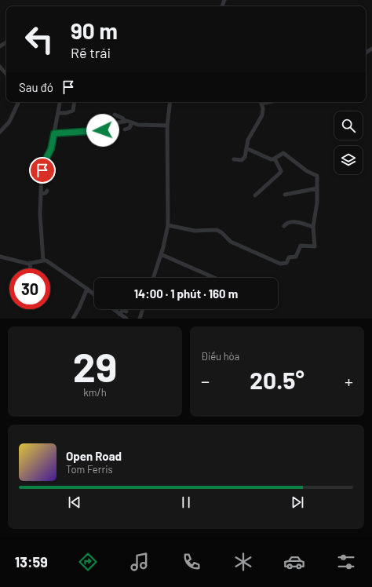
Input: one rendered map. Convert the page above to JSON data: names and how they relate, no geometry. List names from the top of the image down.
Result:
{
  "page": {
    "turn": ["90 m", "Rẽ trái"],
    "then": "Sau đó",
    "limit": "30",
    "trip": "14:00 · 1 phút · 160 m",
    "tile": [
      ["29", "km/h"],
      "Điều hòa"
    ],
    "heat": ["−", "20.5°", "+"],
    "song": ["Open Road", "Tom Ferris"],
    "tabs": "13:59"
  }
}
